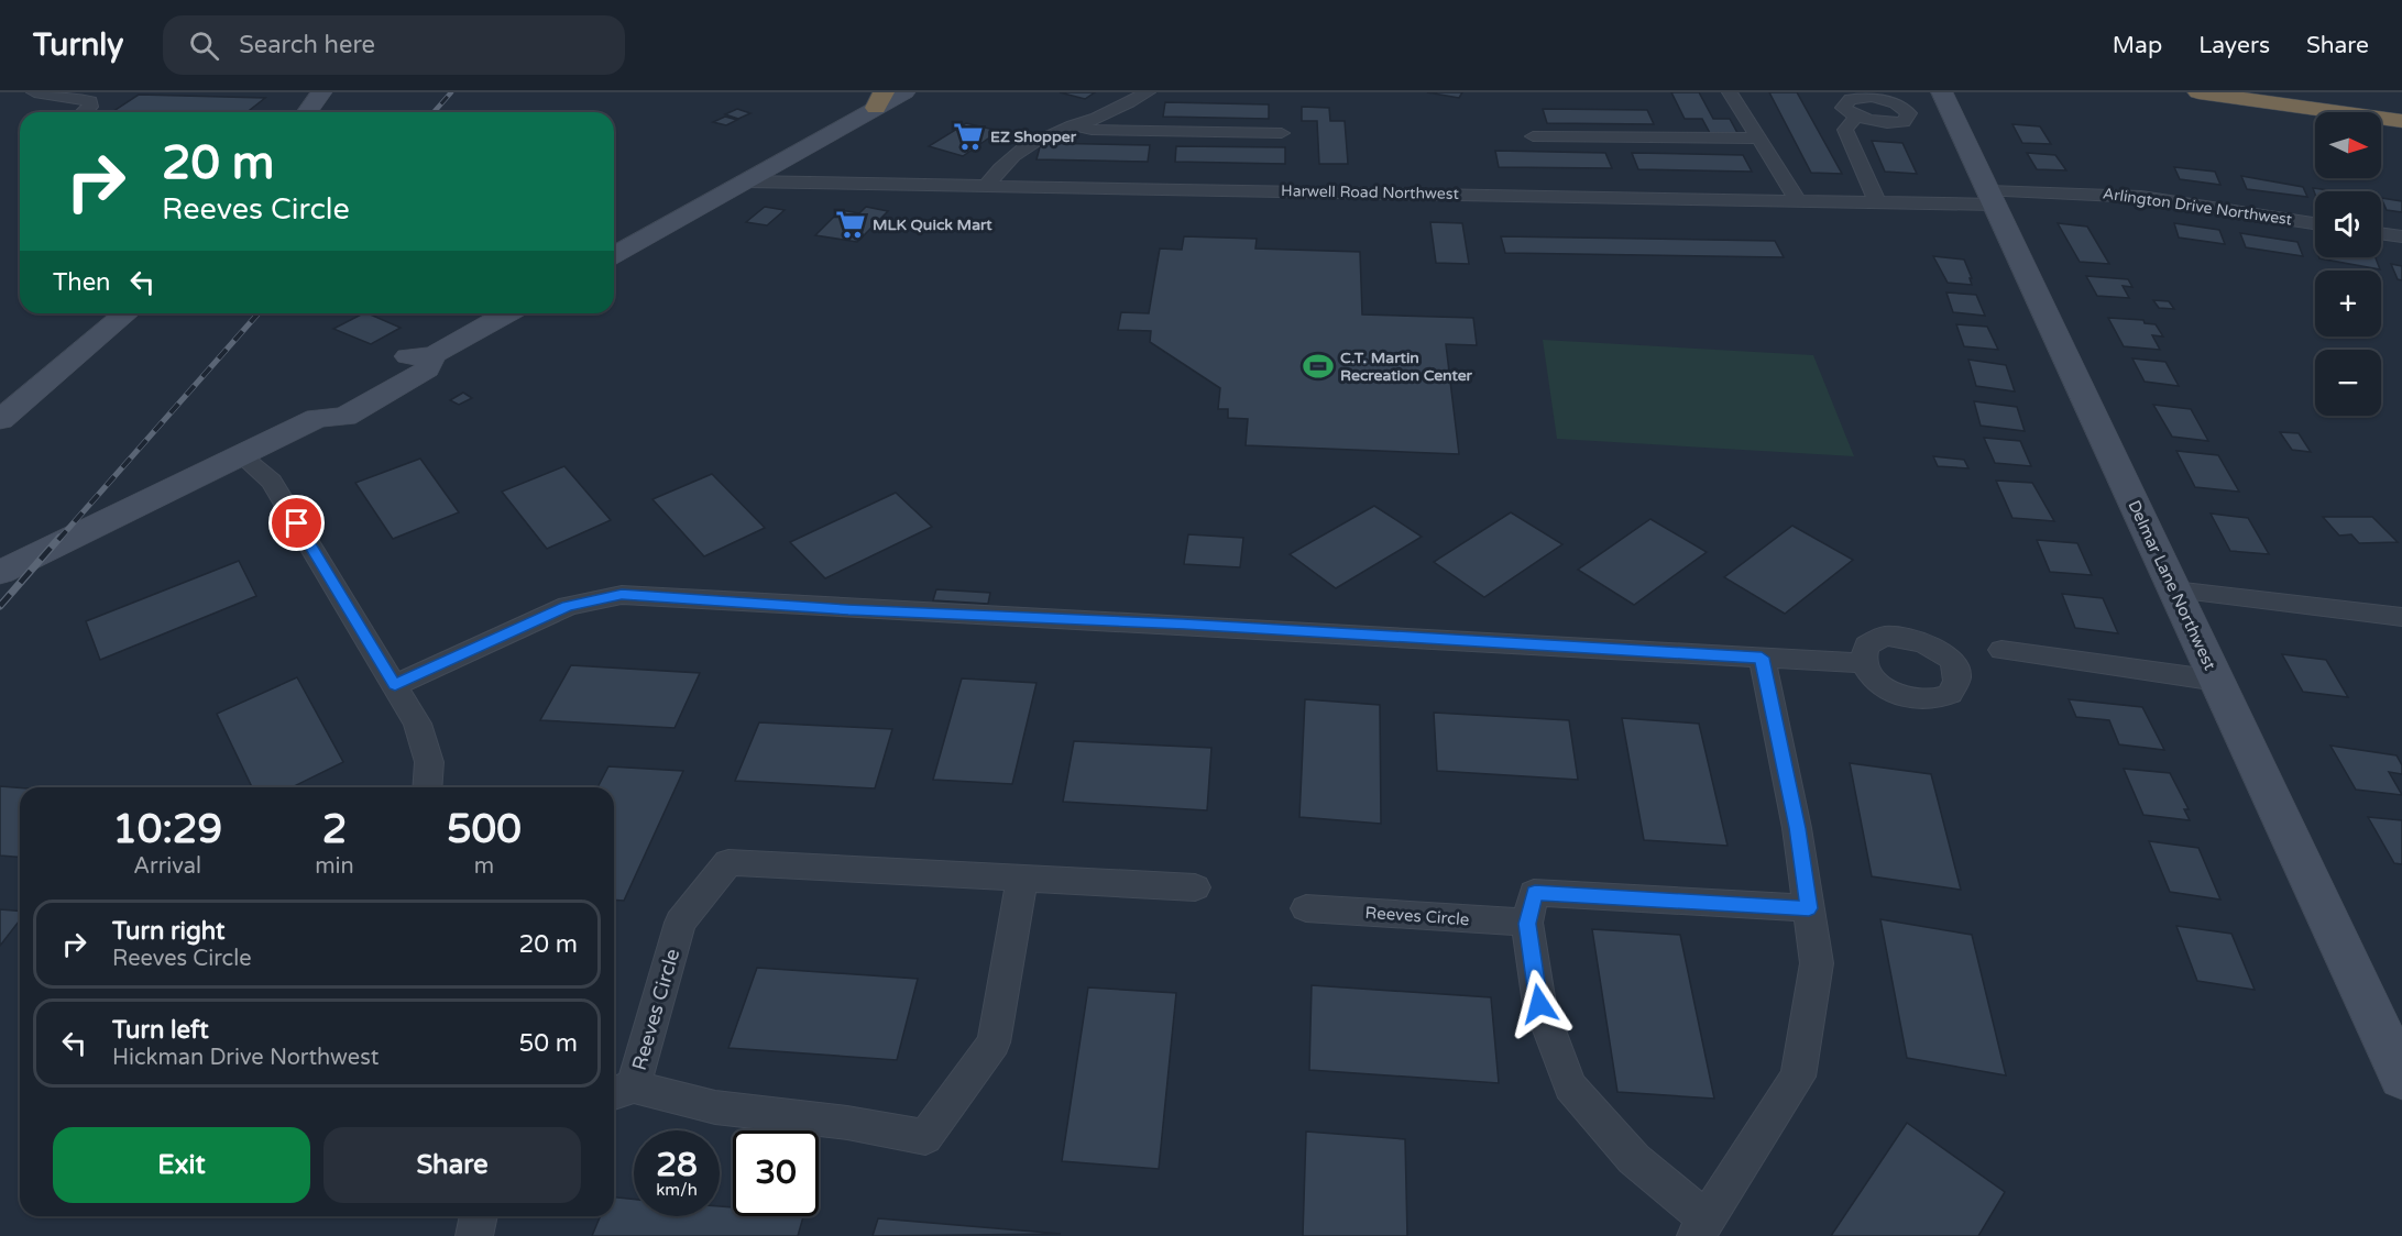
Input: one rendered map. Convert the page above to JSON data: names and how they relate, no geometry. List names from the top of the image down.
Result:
{
  "streets": {
    "street": [
      "Harwell Road Northwest",
      "Arlington Drive Northwest",
      "Delmar Lane Northwest",
      "Reeves Circle"
    ]
  },
  "crossings": [
    ["Harwell Road Northwest", "Arlington Drive Northwest"],
    ["Harwell Road Northwest", "Delmar Lane Northwest"],
    ["Arlington Drive Northwest", "Delmar Lane Northwest"]
  ],
  "places": {
    "supermarket": ["EZ Shopper", "MLK Quick Mart"],
    "sports": ["C.T. Martin Recreation Center"]
  },
  "north": "right",
  "page": {
    "header": "Turnly",
    "search": "Search here",
    "nav": ["Map", "Layers", "Share"],
    "map_buttons": ["+", "−"],
    "turn": ["20 m", "Reeves Circle"],
    "then": "Then",
    "eta": [
      "10:29",
      "Arrival",
      "2",
      "min",
      "500",
      "m"
    ],
    "list": [
      {
        "name": "Turn right",
        "note": "Reeves Circle",
        "value": "20 m"
      },
      {
        "name": "Turn left",
        "note": "Hickman Drive Northwest",
        "value": "50 m"
      }
    ],
    "buttons": ["Exit", "Share"],
    "speed": "28 km/h",
    "limit": "30"
  }
}
